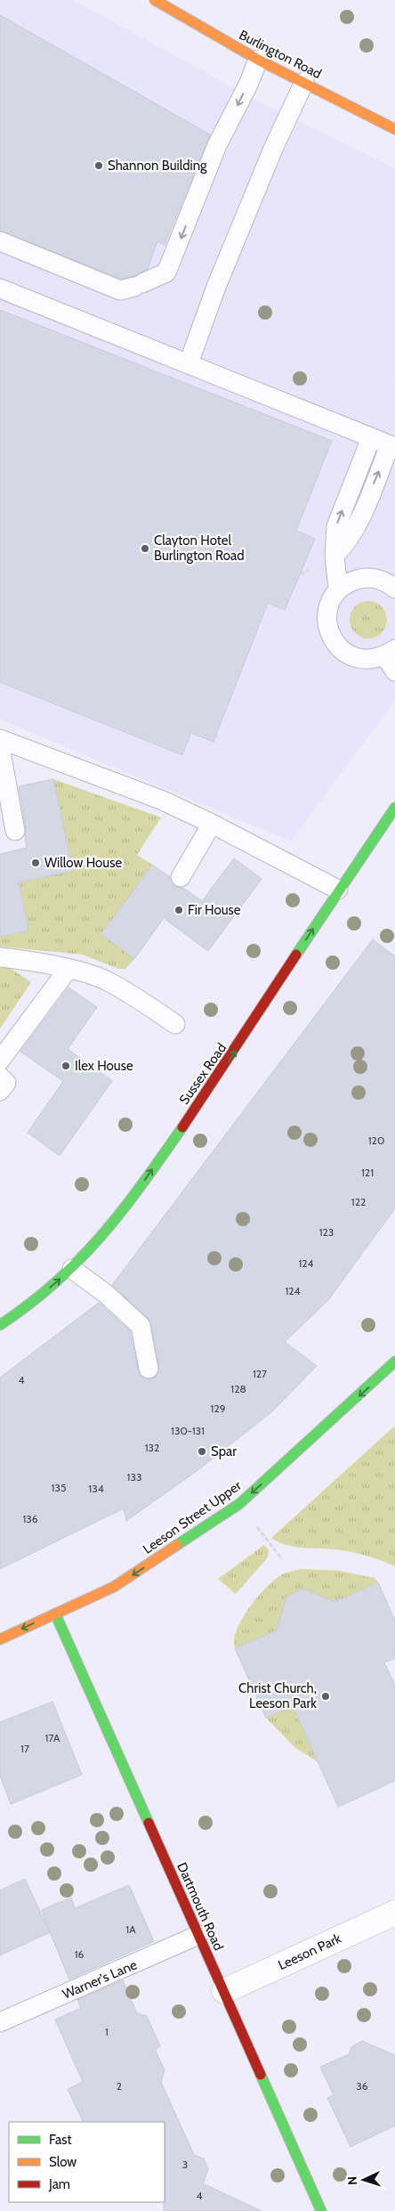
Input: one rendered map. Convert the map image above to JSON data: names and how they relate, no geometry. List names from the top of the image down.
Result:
{
  "streets": {
    "main road": [
      "Burlington Road",
      "Sussex Road",
      "Leeson Street Upper",
      "Dartmouth Road"
    ],
    "street": ["Leeson Park"],
    "lane": ["Warner's Lane"]
  },
  "crossings": [
    ["Leeson Street Upper", "Dartmouth Road"],
    ["Dartmouth Road", "Leeson Park"],
    ["Dartmouth Road", "Warner's Lane"]
  ],
  "one_way": ["Sussex Road", "Leeson Street Upper"],
  "places": [
    "Shannon Building",
    "Clayton Hotel Burlington Road",
    "Willow House",
    "Fir House",
    "Ilex House",
    "Spar",
    "Christ Church, Leeson Park"
  ],
  "house_numbers": [
    "120",
    "121",
    "122",
    "123",
    "124",
    "124",
    "127",
    "4",
    "128",
    "129",
    "130-131",
    "132",
    "133",
    "135",
    "134",
    "136",
    "17A",
    "17",
    "1A",
    "16",
    "1",
    "2",
    "36",
    "3",
    "4"
  ],
  "legend": ["Fast", "Slow", "Jam"],
  "north": "left"
}
